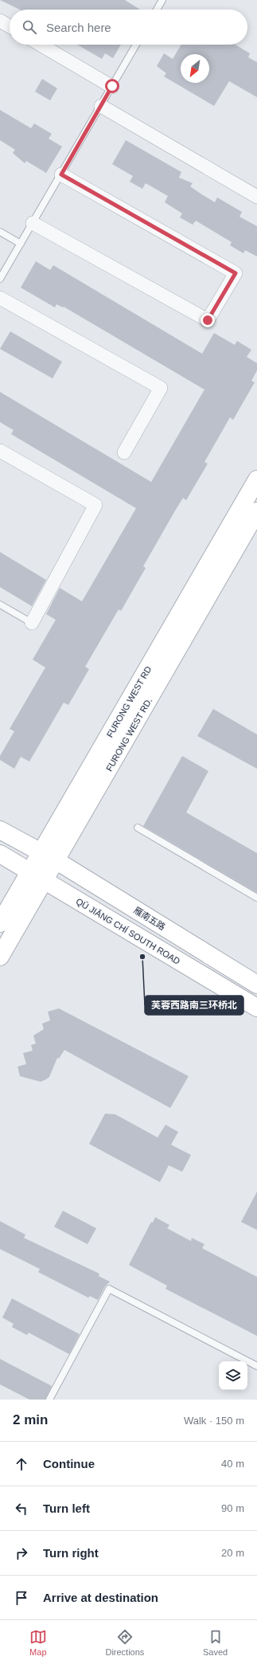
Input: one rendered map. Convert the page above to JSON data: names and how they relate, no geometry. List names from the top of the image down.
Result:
{
  "streets": {
    "main road": [
      "FURONG WEST RD",
      "FURONG WEST RD.",
      "雁南五路",
      "QŪ JIĀNG CHÍ SOUTH ROAD"
    ]
  },
  "crossings": [
    ["FURONG WEST RD", "FURONG WEST RD."],
    ["FURONG WEST RD", "雁南五路"],
    ["FURONG WEST RD", "QŪ JIĀNG CHÍ SOUTH ROAD"],
    ["FURONG WEST RD.", "雁南五路"],
    ["FURONG WEST RD.", "QŪ JIĀNG CHÍ SOUTH ROAD"]
  ],
  "places": ["芙蓉西路南三环桥北"],
  "north": "bottom left",
  "page": {
    "search": "Search here",
    "heading": ["2 min", "Walk · 150 m"],
    "list": [
      ["Continue", "40 m"],
      ["Turn left", "90 m"],
      ["Turn right", "20 m"],
      "Arrive at destination"
    ],
    "nav": ["Map", "Directions", "Saved"]
  }
}
